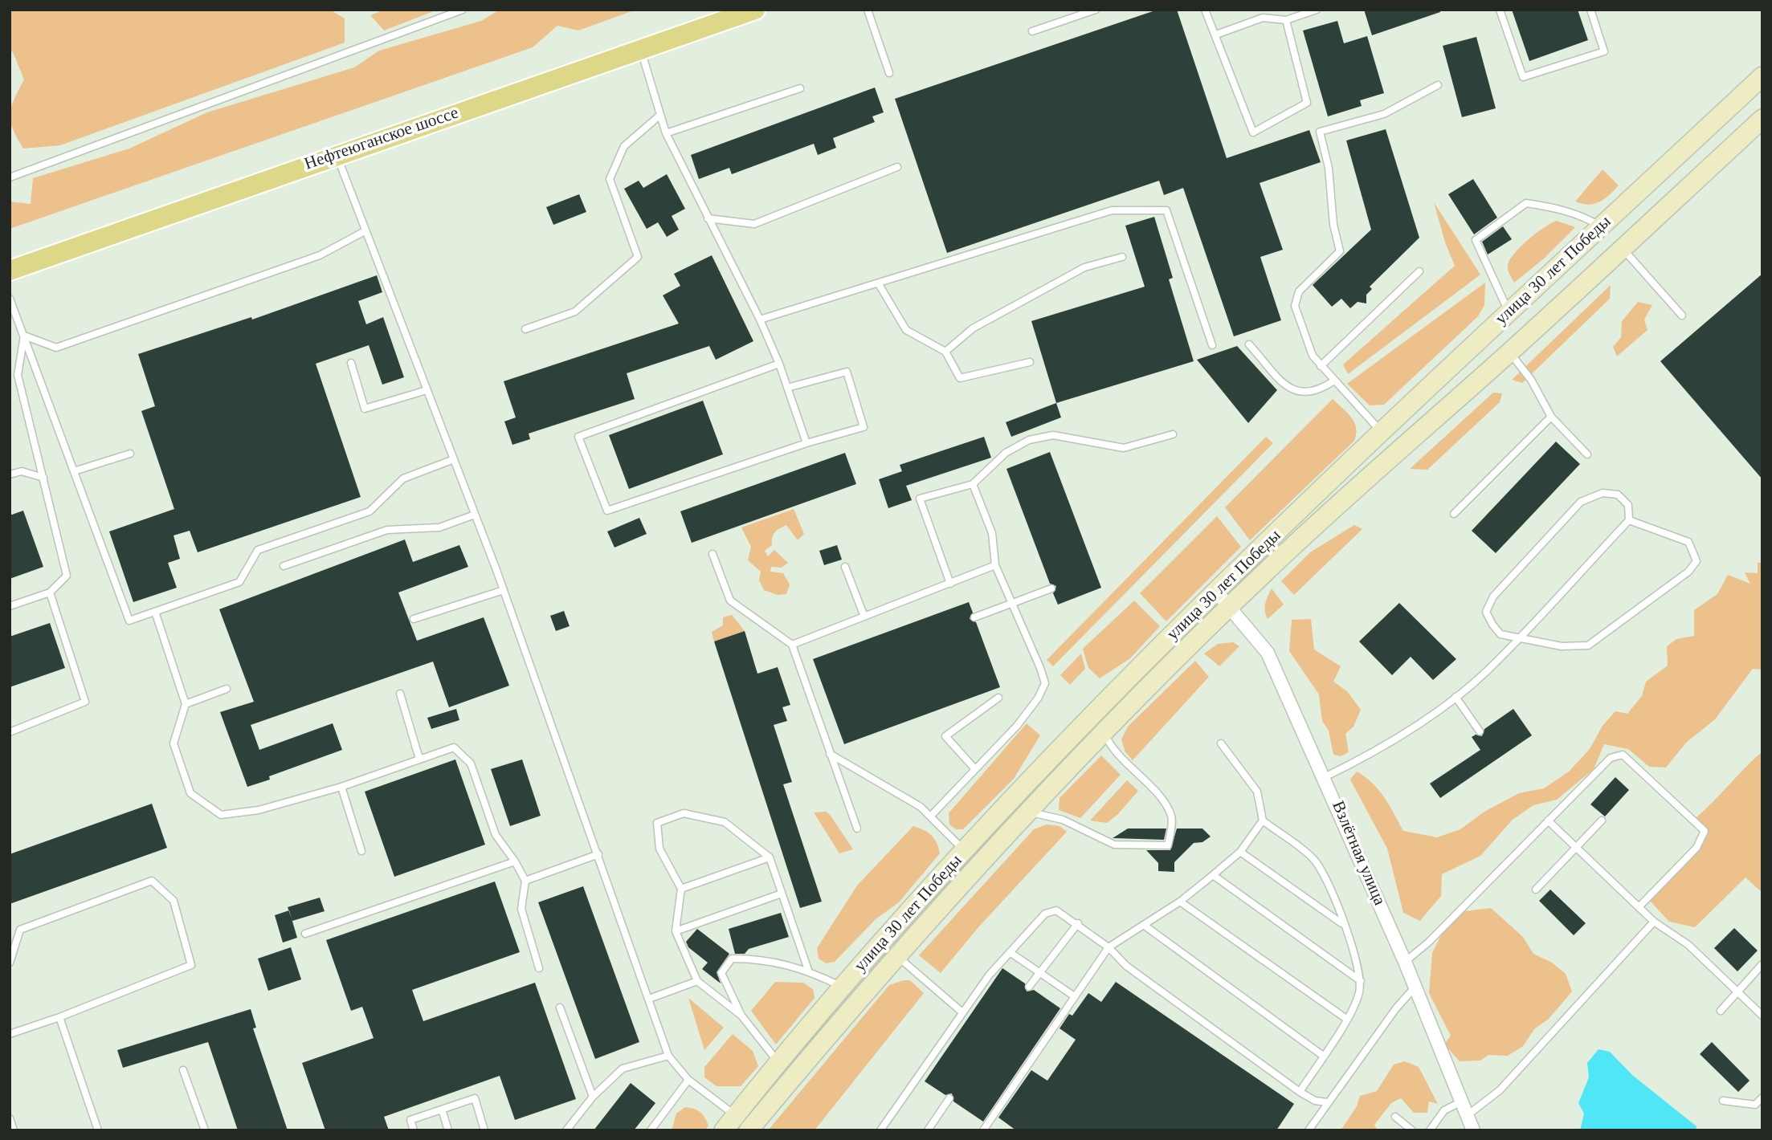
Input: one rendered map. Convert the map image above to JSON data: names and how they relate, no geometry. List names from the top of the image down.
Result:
{
  "streets": {
    "main road": ["Нефтеюганское шоссе", "улица 30 лет Победы"],
    "street": ["Взлётная улица"]
  },
  "crossings": [
    ["улица 30 лет Победы", "Взлётная улица"]
  ]
}
